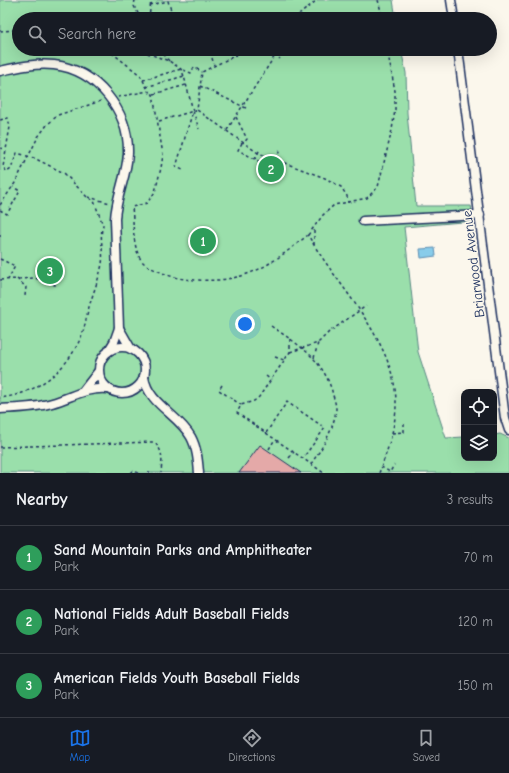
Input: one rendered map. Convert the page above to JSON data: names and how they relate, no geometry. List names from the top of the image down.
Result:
{
  "streets": {
    "street": ["Briarwood Avenue"]
  },
  "page": {
    "search": "Search here",
    "pins": ["2", "1", "3"],
    "heading": ["Nearby", "3 results"],
    "list": [
      {
        "mark": "1",
        "name": "Sand Mountain Parks and Amphitheater",
        "note": "Park",
        "value": "70 m"
      },
      {
        "mark": "2",
        "name": "National Fields Adult Baseball Fields",
        "note": "Park",
        "value": "120 m"
      },
      {
        "mark": "3",
        "name": "American Fields Youth Baseball Fields",
        "note": "Park",
        "value": "150 m"
      }
    ],
    "nav": ["Map", "Directions", "Saved"]
  }
}
